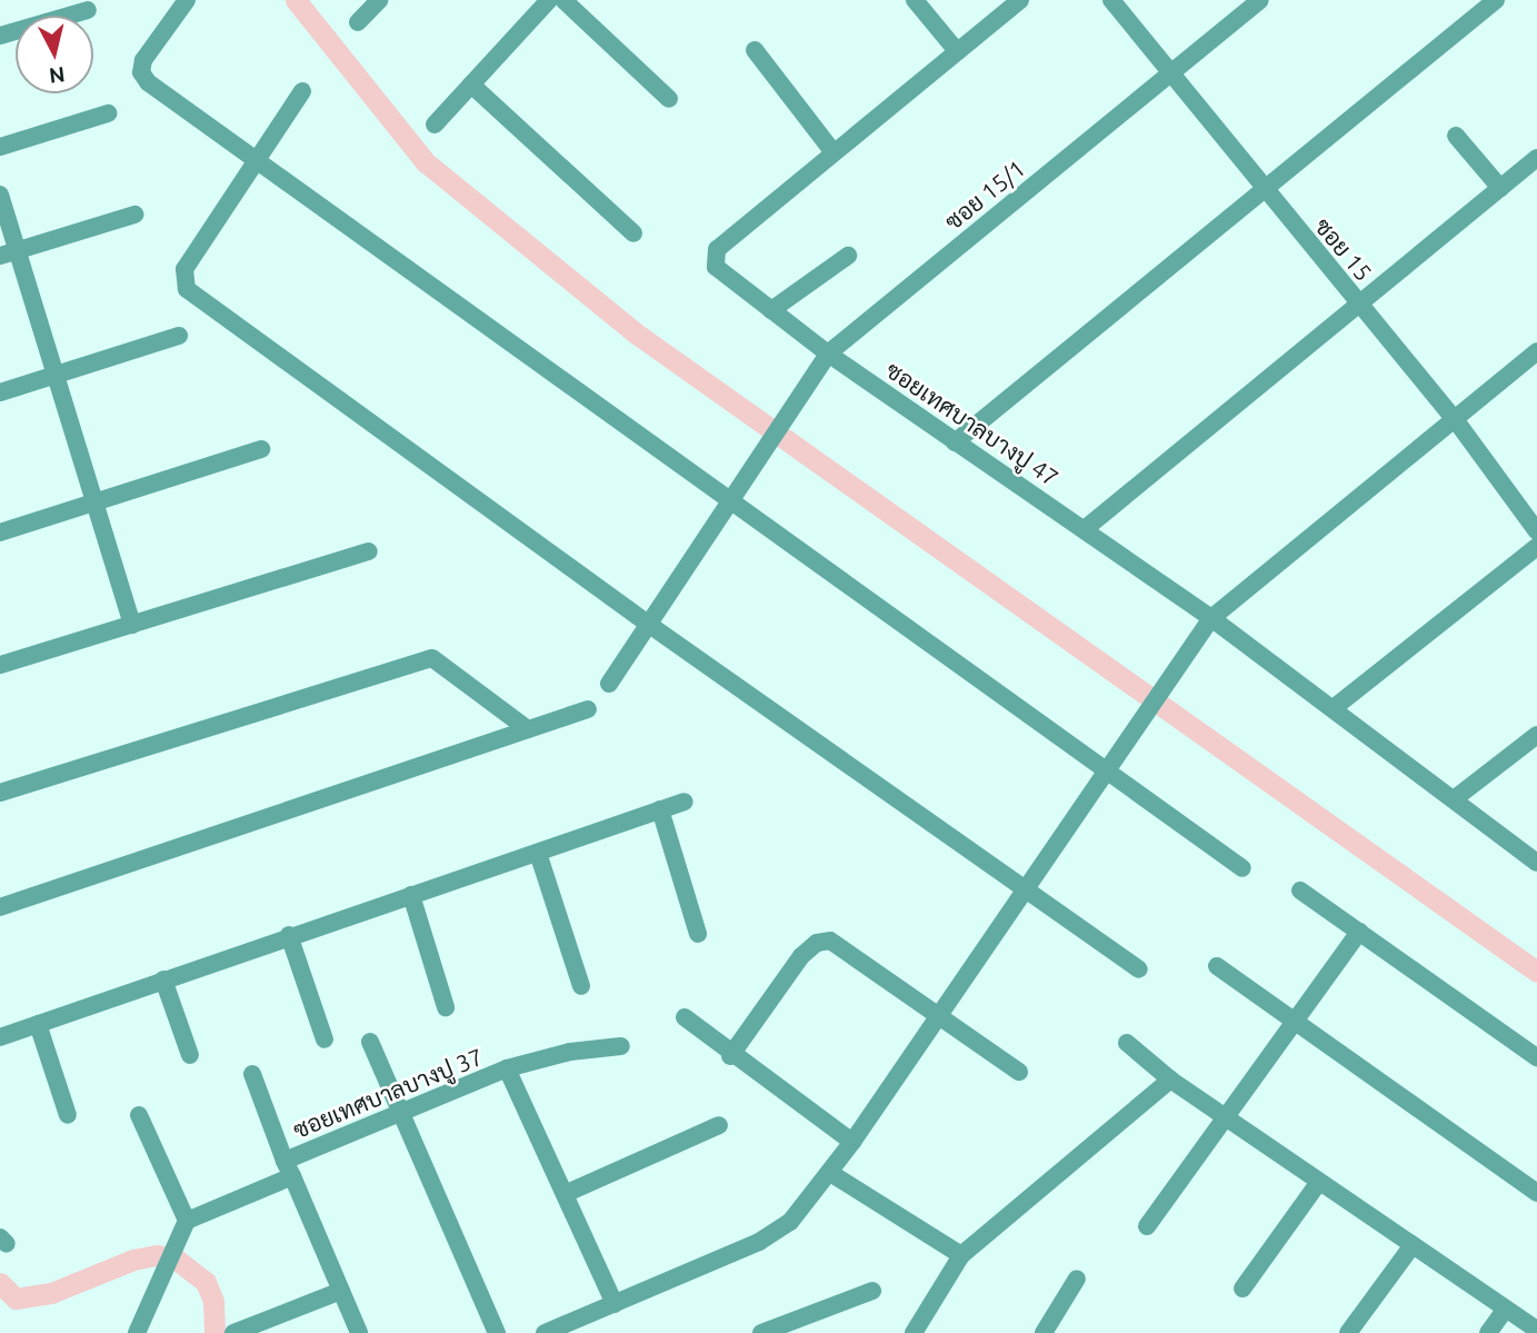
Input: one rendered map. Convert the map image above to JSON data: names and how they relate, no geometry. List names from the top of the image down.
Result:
{
  "streets": {
    "street": [
      "ซอย 15/1",
      "ซอย 15",
      "ซอยเทศบาลบางปู 47",
      "ซอยเทศบาลบางปู 37"
    ]
  },
  "crossings": [
    ["ซอย 15/1", "ซอย 15"],
    ["ซอย 15/1", "ซอยเทศบาลบางปู 47"]
  ],
  "north": "bottom"
}
